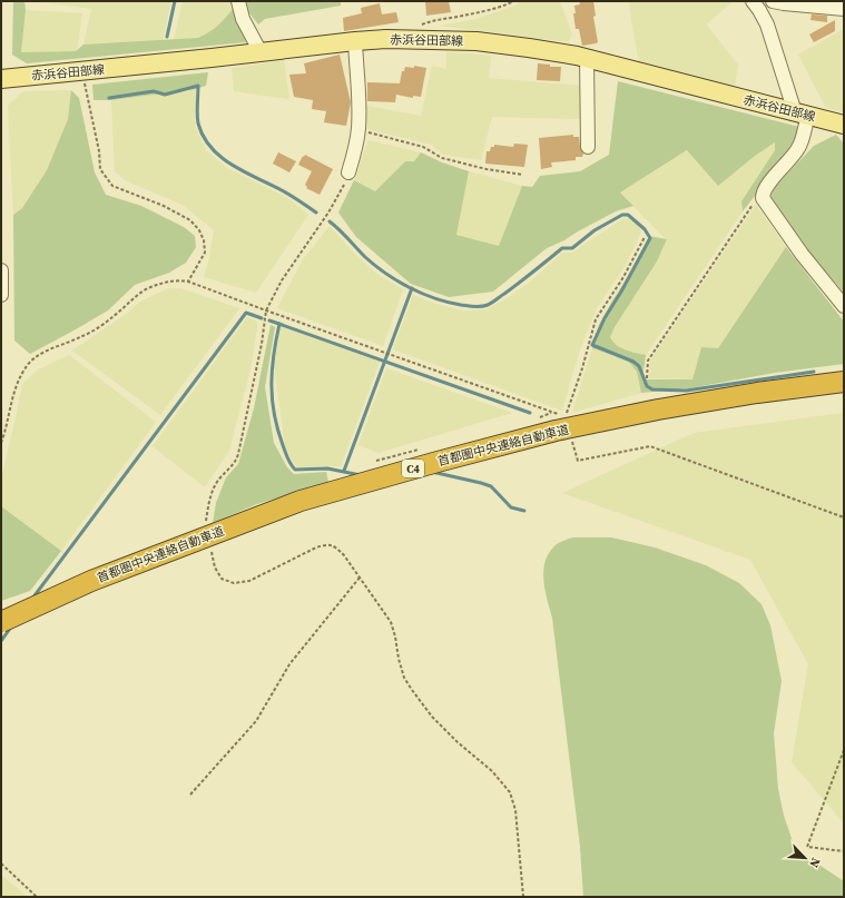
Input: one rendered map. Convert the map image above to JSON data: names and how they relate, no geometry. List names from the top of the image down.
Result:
{
  "streets": {
    "highway": ["首都圏中央連絡自動車道", "C4"],
    "main road": ["赤浜谷田部線"]
  },
  "north": "bottom right"
}
